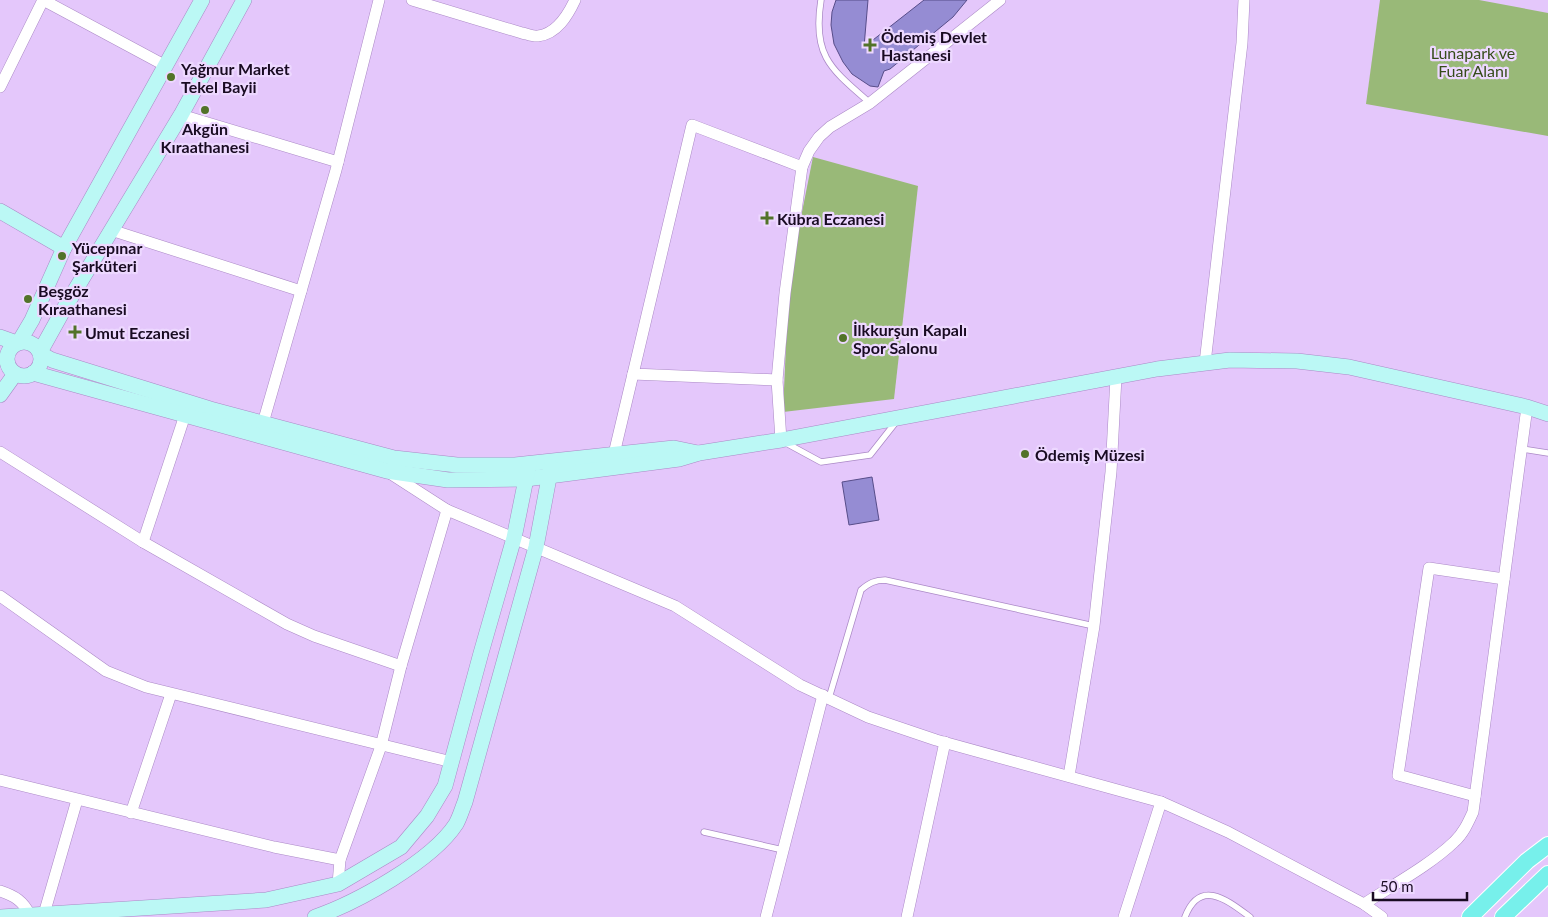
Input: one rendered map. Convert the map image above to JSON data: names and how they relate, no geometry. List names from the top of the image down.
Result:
{
  "parks": ["Lunapark ve Fuar Alanı"],
  "places": {
    "health": ["Ödemiş Devlet Hastanesi", "Kübra Eczanesi", "Umut Eczanesi"],
    "other": [
      "Yağmur Market Tekel Bayii",
      "Akgün Kıraathanesi",
      "Yücepınar Şarküteri",
      "Beşgöz Kıraathanesi",
      "İlkkurşun Kapalı Spor Salonu",
      "Ödemiş Müzesi"
    ]
  },
  "scale_bar": "50 m"
}
